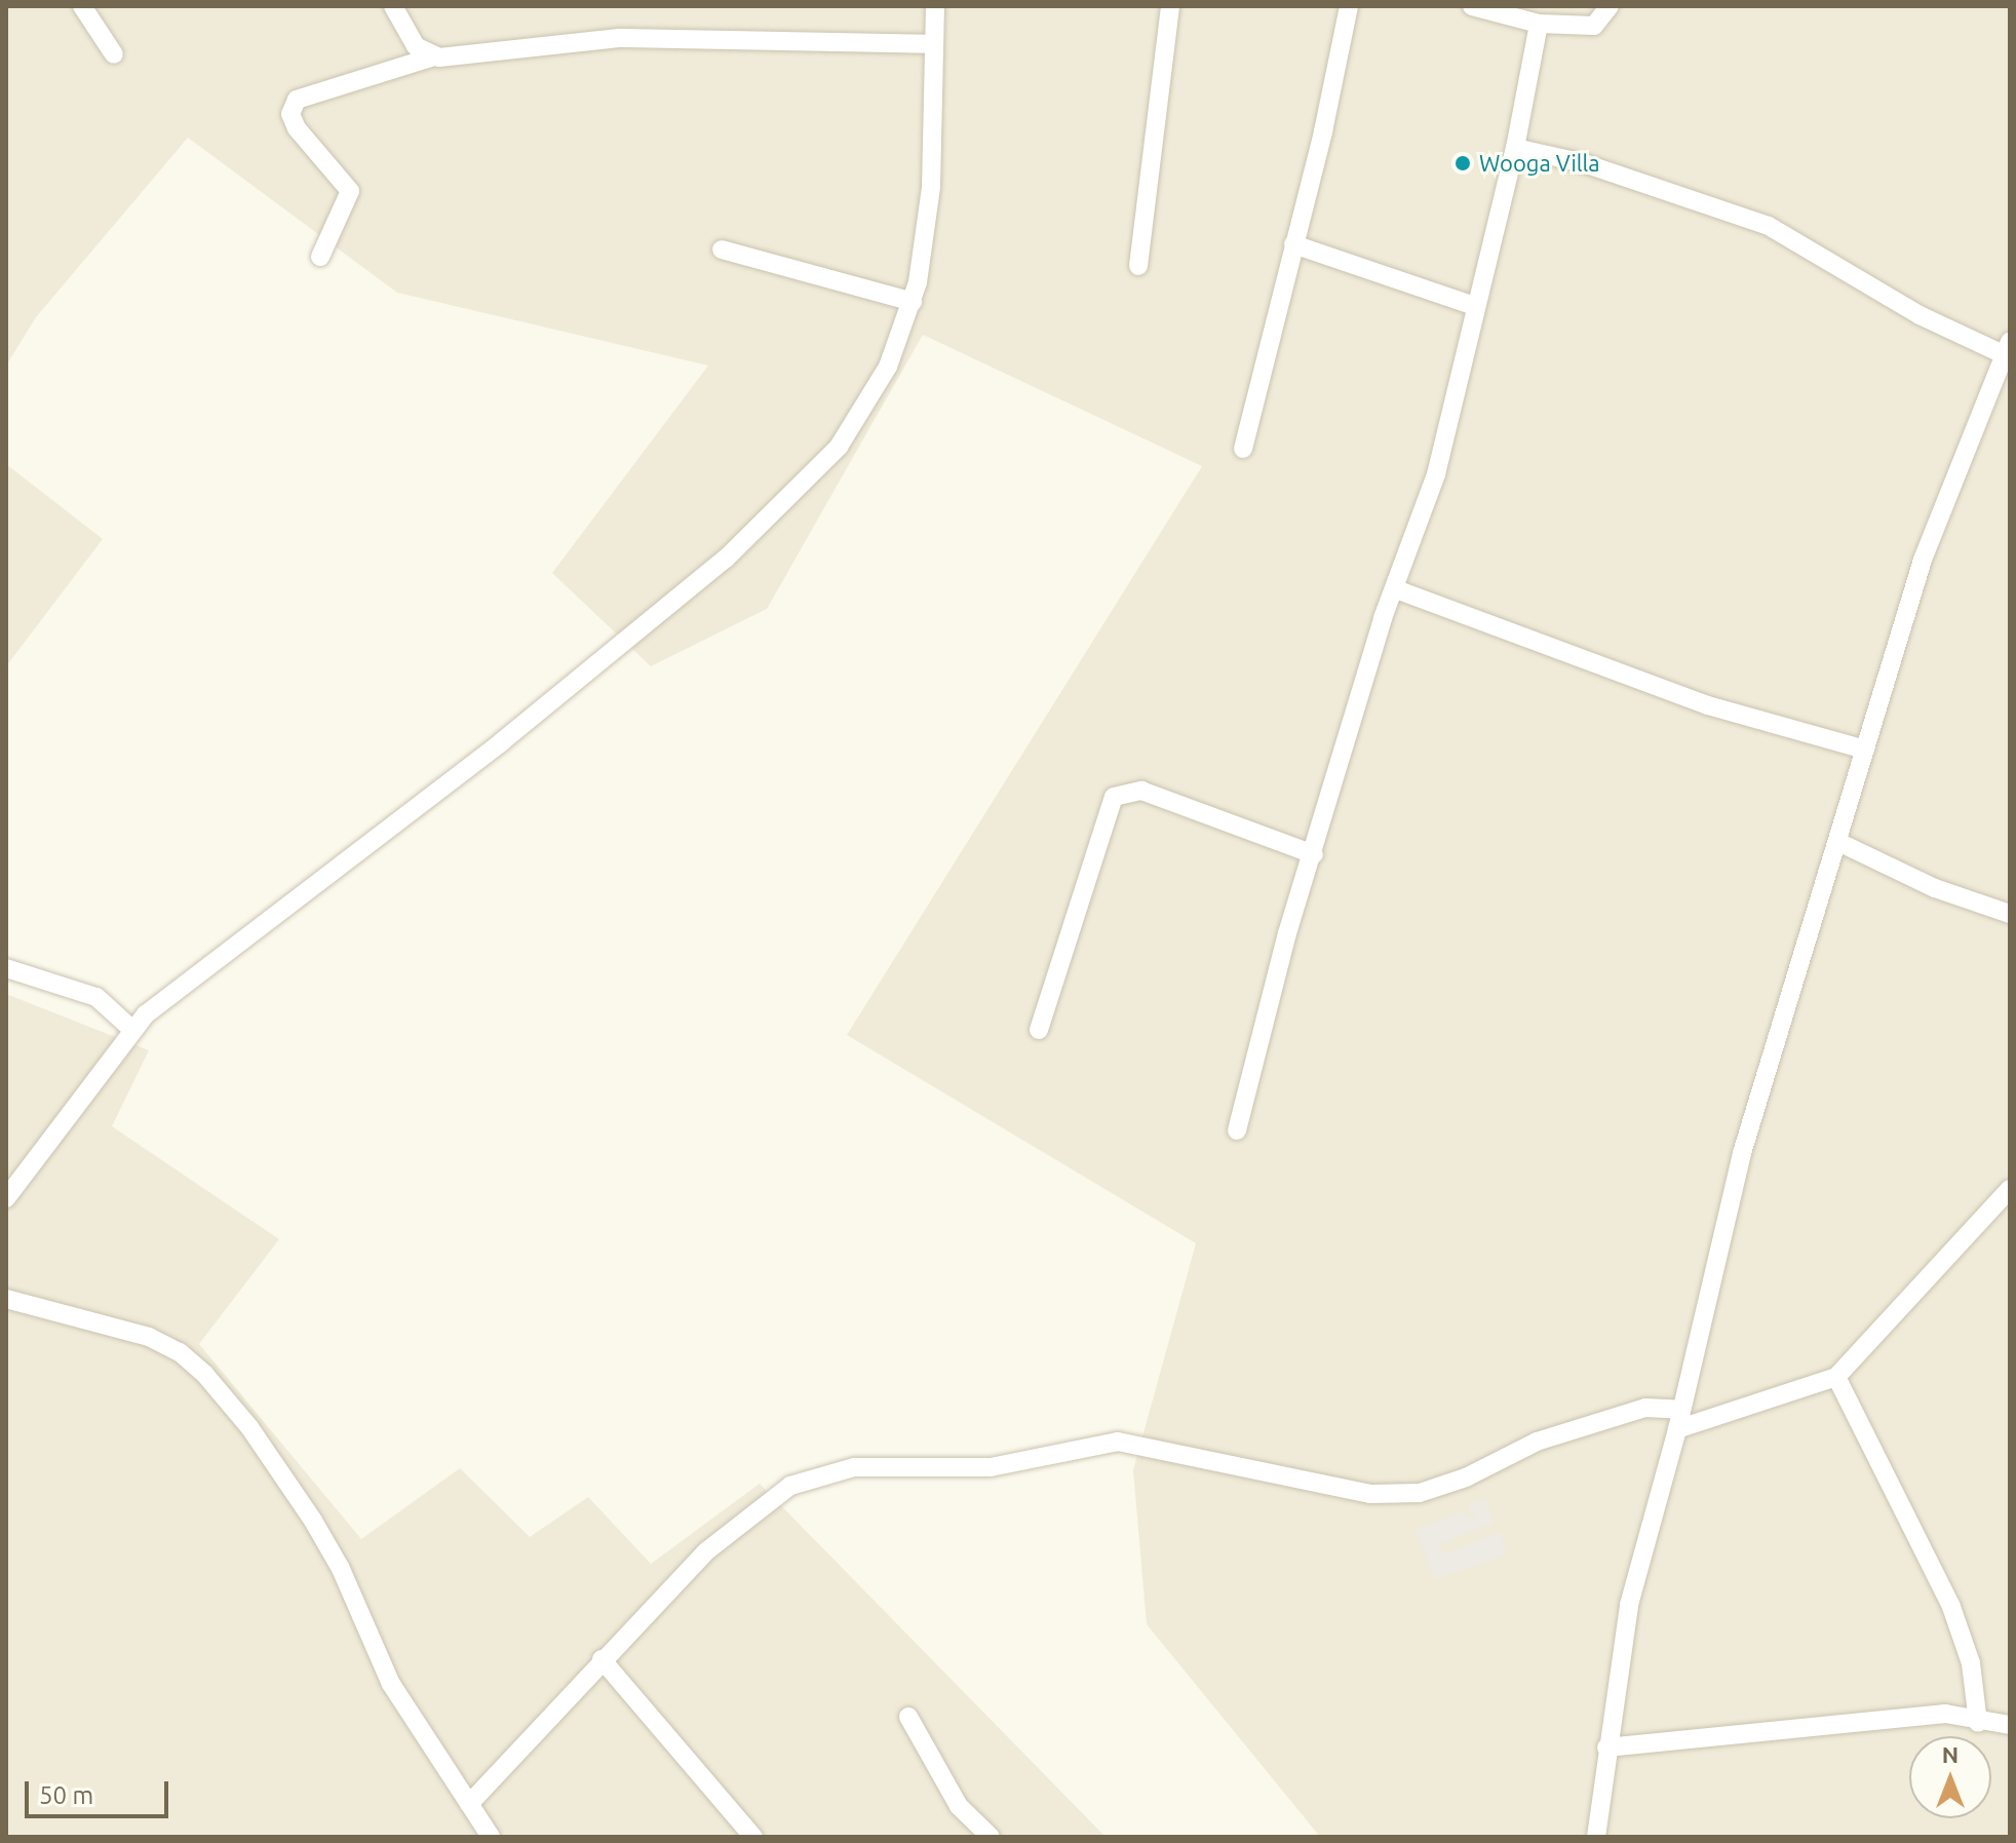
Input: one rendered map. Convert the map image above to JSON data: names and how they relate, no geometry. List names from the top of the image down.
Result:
{
  "places": ["Wooga Villa"],
  "scale_bar": "50 m",
  "north": "top"
}
